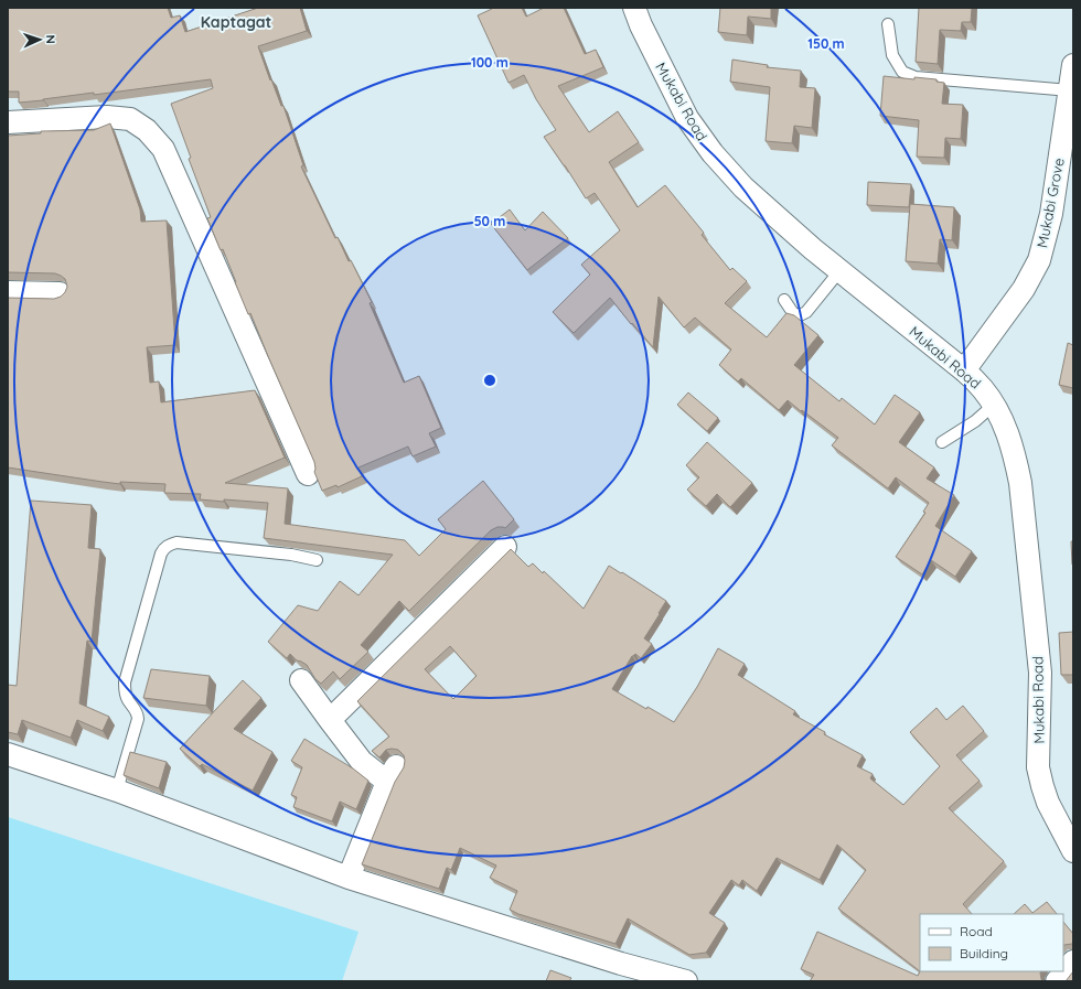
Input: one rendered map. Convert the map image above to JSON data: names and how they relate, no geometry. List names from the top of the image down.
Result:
{
  "streets": {
    "street": ["Mukabi Road", "Mukabi Grove"]
  },
  "crossings": [
    ["Mukabi Road", "Mukabi Grove"]
  ],
  "districts": ["Kaptagat"],
  "legend": ["Road", "Building"],
  "north": "right",
  "rings": ["150 m", "100 m", "50 m"]
}
